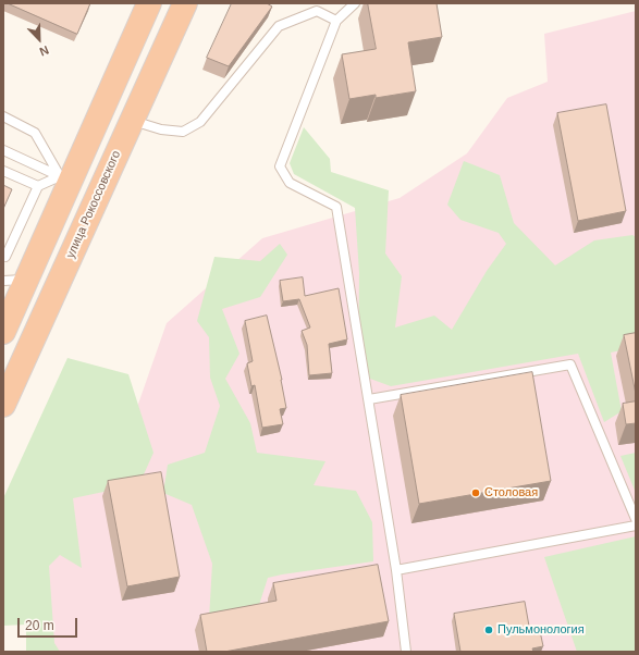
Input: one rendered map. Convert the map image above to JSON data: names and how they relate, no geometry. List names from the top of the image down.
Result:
{
  "streets": {
    "highway": ["улица Рокоссовского"]
  },
  "places": ["Столовая", "Пульмонология"],
  "scale_bar": "20 m",
  "north": "bottom right"
}
